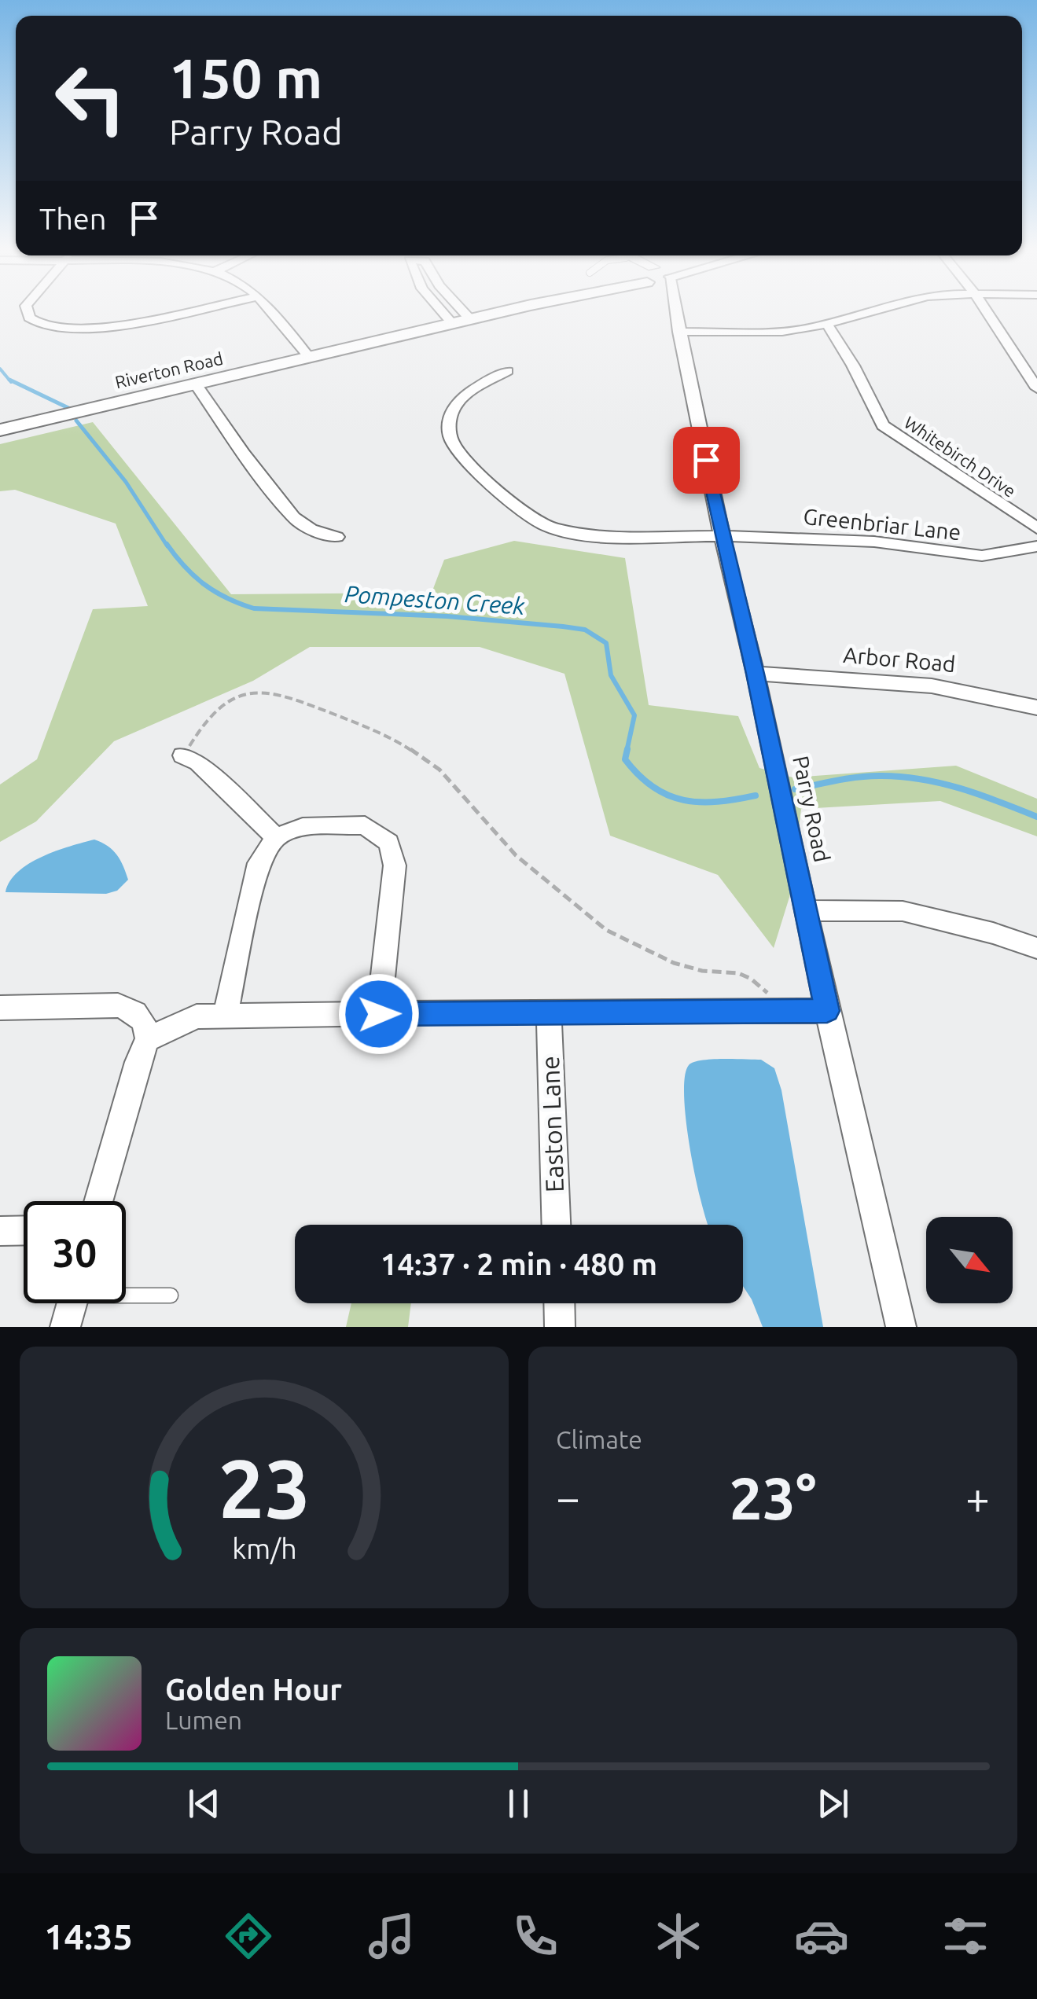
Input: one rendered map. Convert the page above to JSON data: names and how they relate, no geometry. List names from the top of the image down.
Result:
{
  "streets": {
    "main road": ["Riverton Road"],
    "street": [
      "Whitebirch Drive",
      "Greenbriar Lane",
      "Arbor Road",
      "Parry Road",
      "Easton Lane"
    ]
  },
  "crossings": [
    ["Greenbriar Lane", "Parry Road"],
    ["Arbor Road", "Parry Road"]
  ],
  "water": ["Pompeston Creek"],
  "north": "bottom right",
  "page": {
    "turn": ["150 m", "Parry Road"],
    "then": "Then",
    "limit": "30",
    "trip": "14:37 · 2 min · 480 m",
    "tile": "Climate",
    "heat": ["−", "23°", "+"],
    "song": ["Golden Hour", "Lumen"],
    "tabs": "14:35",
    "gauge": ["23", "km/h"]
  }
}
